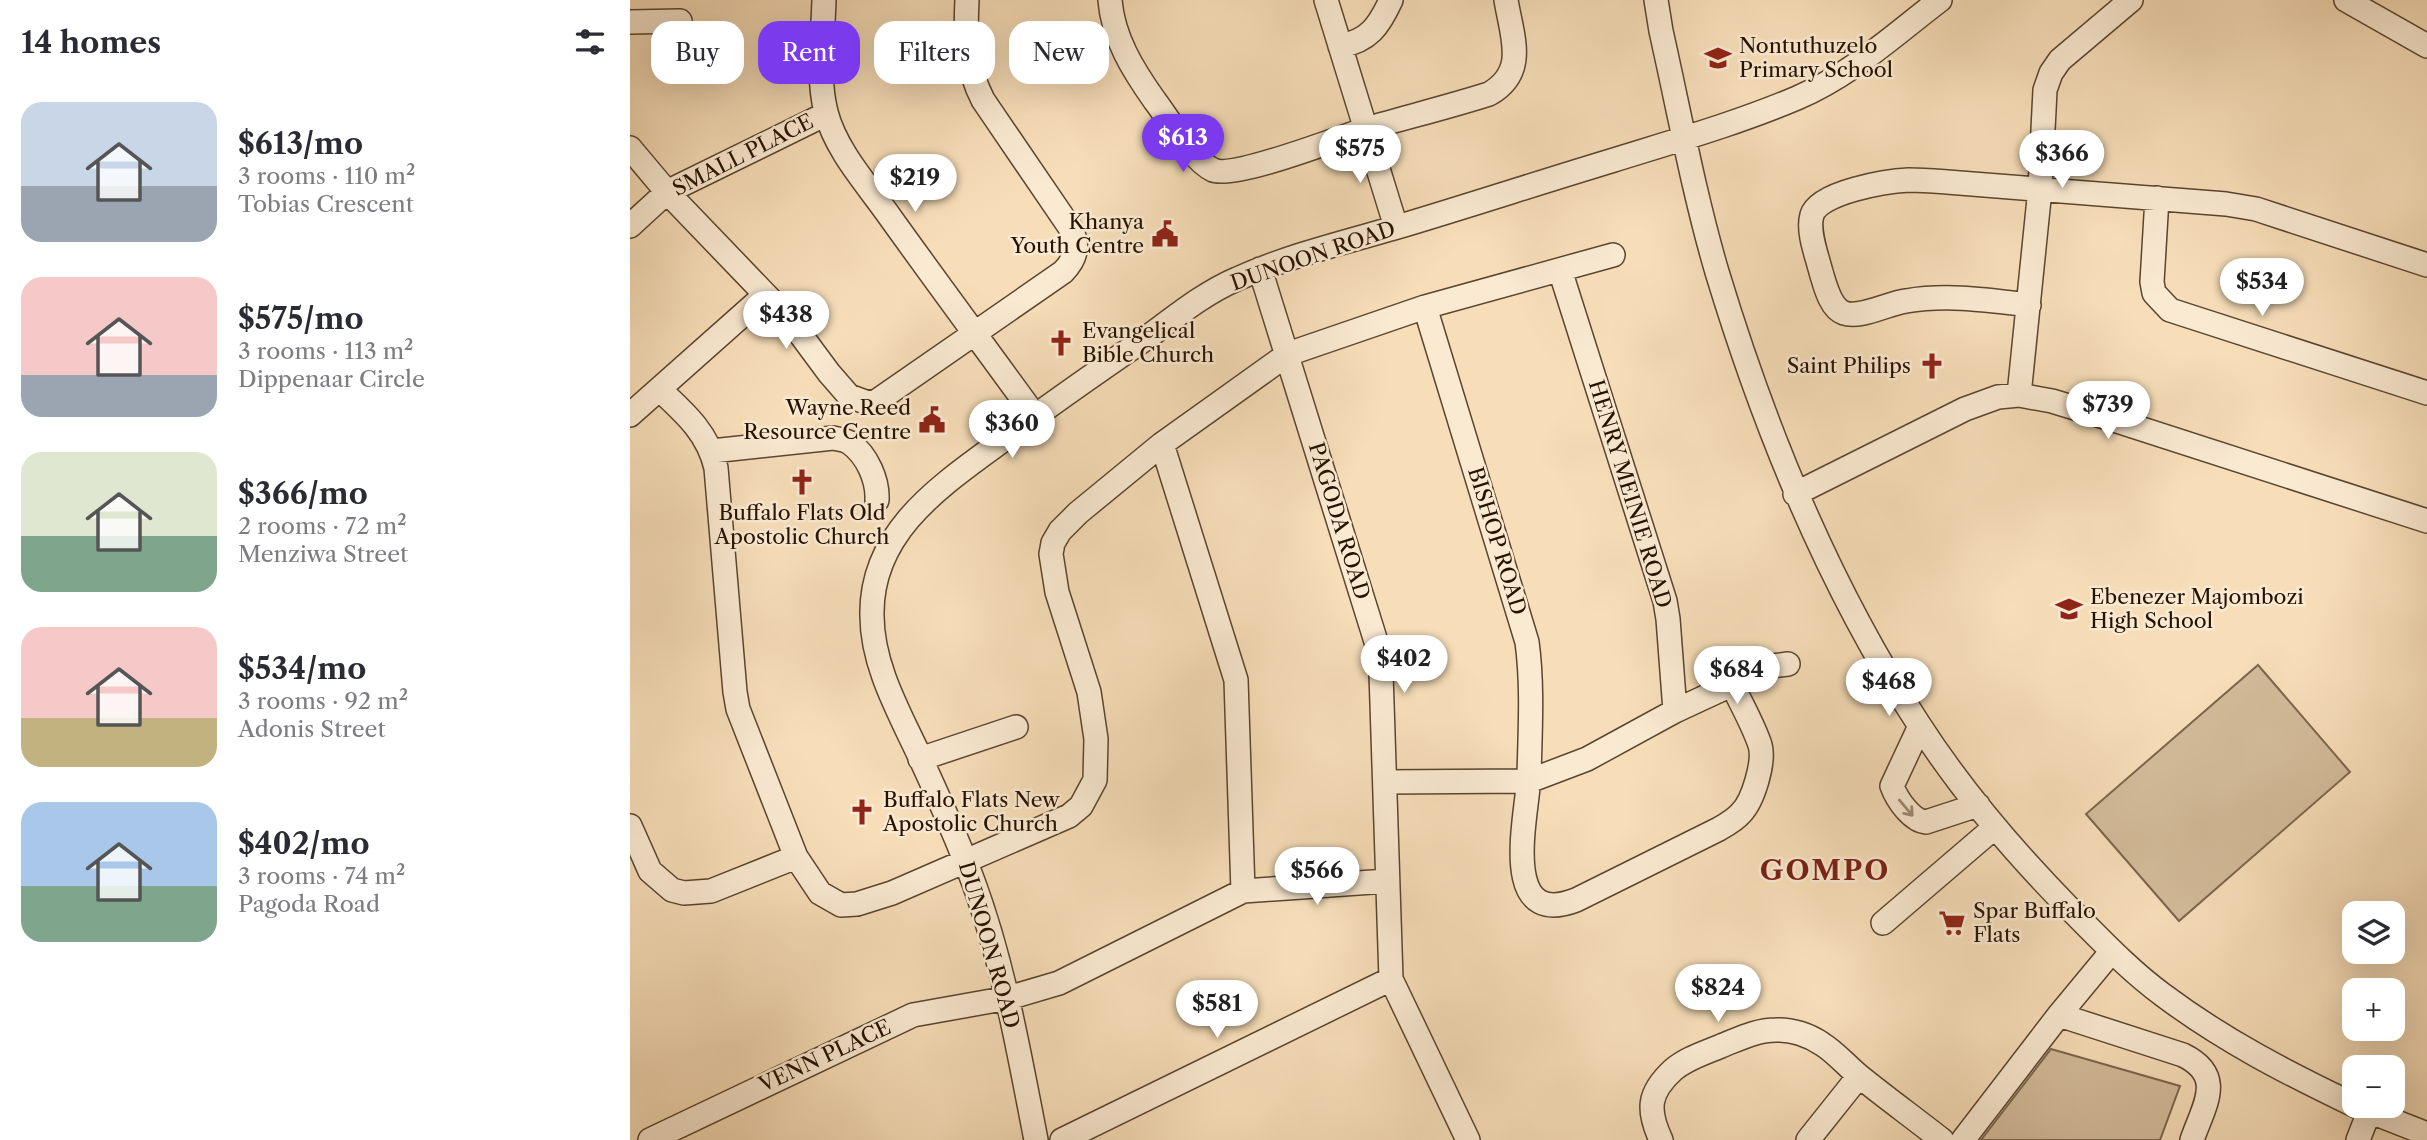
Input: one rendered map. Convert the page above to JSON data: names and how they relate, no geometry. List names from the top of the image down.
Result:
{
  "streets": {
    "street": [
      "SMALL PLACE",
      "DUNOON ROAD",
      "HENRY MEINIE ROAD",
      "PAGODA ROAD",
      "BISHOP ROAD",
      "VENN PLACE"
    ]
  },
  "crossings": [
    ["DUNOON ROAD", "PAGODA ROAD"],
    ["DUNOON ROAD", "VENN PLACE"]
  ],
  "districts": ["GOMPO"],
  "places": {
    "school or university": ["Nontuthuzelo Primary School", "Ebenezer Majombozi High School"],
    "public building": ["Khanya Youth Centre", "Wayne Reed Resource Centre"],
    "church": [
      "Evangelical Bible Church",
      "Saint Philips",
      "Buffalo Flats Old Apostolic Church",
      "Buffalo Flats New Apostolic Church"
    ],
    "supermarket": ["Spar Buffalo Flats"]
  },
  "page": {
    "heading": "14 homes",
    "chip": [
      "Buy",
      "Rent",
      "Filters",
      "New"
    ],
    "list": [
      {
        "name": "$613/mo",
        "note": "3 rooms · 110 m² · Tobias Crescent"
      },
      {
        "name": "$575/mo",
        "note": "3 rooms · 113 m² · Dippenaar Circle"
      },
      {
        "name": "$366/mo",
        "note": "2 rooms · 72 m² · Menziwa Street"
      },
      {
        "name": "$534/mo",
        "note": "3 rooms · 92 m² · Adonis Street"
      },
      {
        "name": "$402/mo",
        "note": "3 rooms · 74 m² · Pagoda Road"
      }
    ],
    "price": [
      "$613",
      "$575",
      "$366",
      "$219",
      "$534",
      "$438",
      "$739",
      "$360",
      "$402",
      "$684",
      "$468",
      "$566",
      "$824",
      "$581"
    ],
    "map_buttons": ["+", "−"]
  }
}
